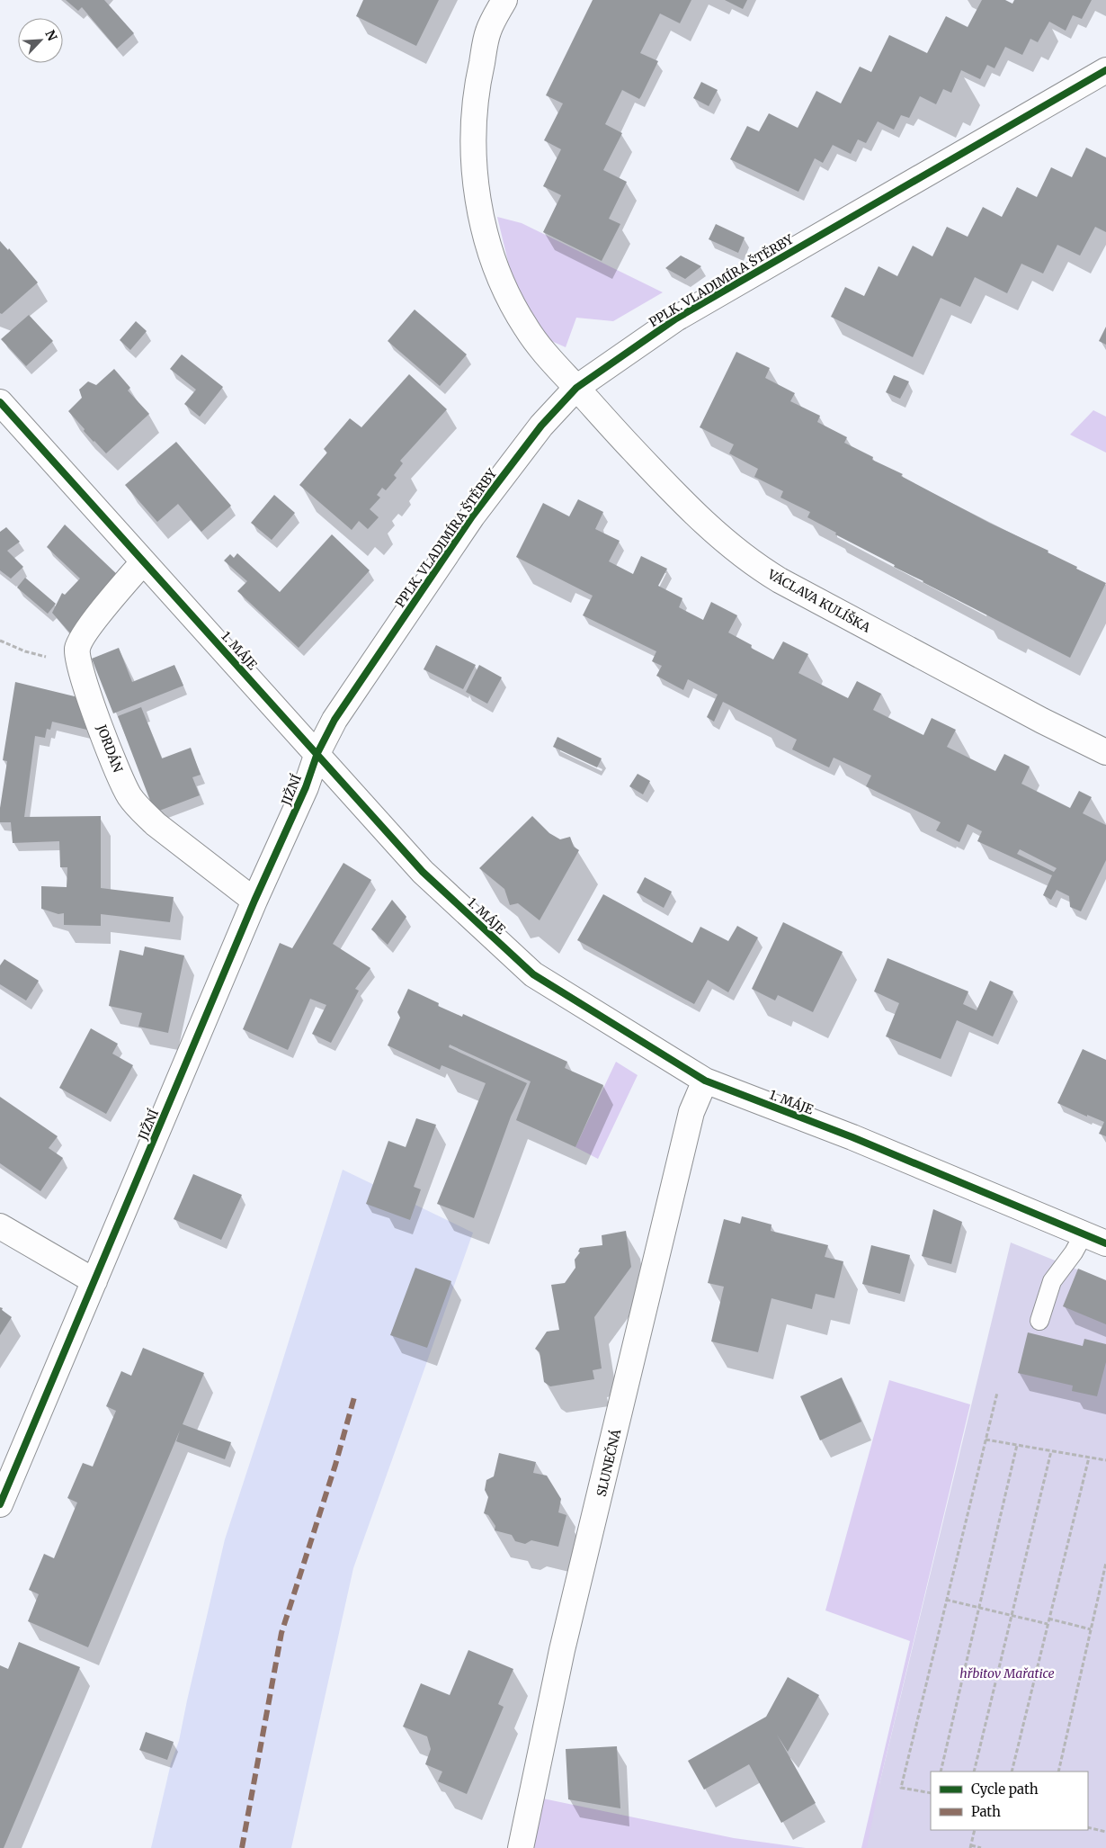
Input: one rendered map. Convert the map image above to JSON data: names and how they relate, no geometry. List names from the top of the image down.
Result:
{
  "streets": {
    "street": [
      "PPLK. VLADIMÍRA ŠTĚRBY",
      "VÁCLAVA KULÍŠKA",
      "1. MÁJE",
      "JORDÁN",
      "JIŽNÍ",
      "SLUNEČNÁ"
    ]
  },
  "crossings": [
    ["PPLK. VLADIMÍRA ŠTĚRBY", "VÁCLAVA KULÍŠKA"],
    ["PPLK. VLADIMÍRA ŠTĚRBY", "1. MÁJE"],
    ["PPLK. VLADIMÍRA ŠTĚRBY", "JIŽNÍ"],
    ["1. MÁJE", "JIŽNÍ"],
    ["1. MÁJE", "SLUNEČNÁ"],
    ["JORDÁN", "JIŽNÍ"]
  ],
  "parks": ["hřbitov Mařatice"],
  "legend": ["Cycle path", "Path"],
  "north": "top right"
}
